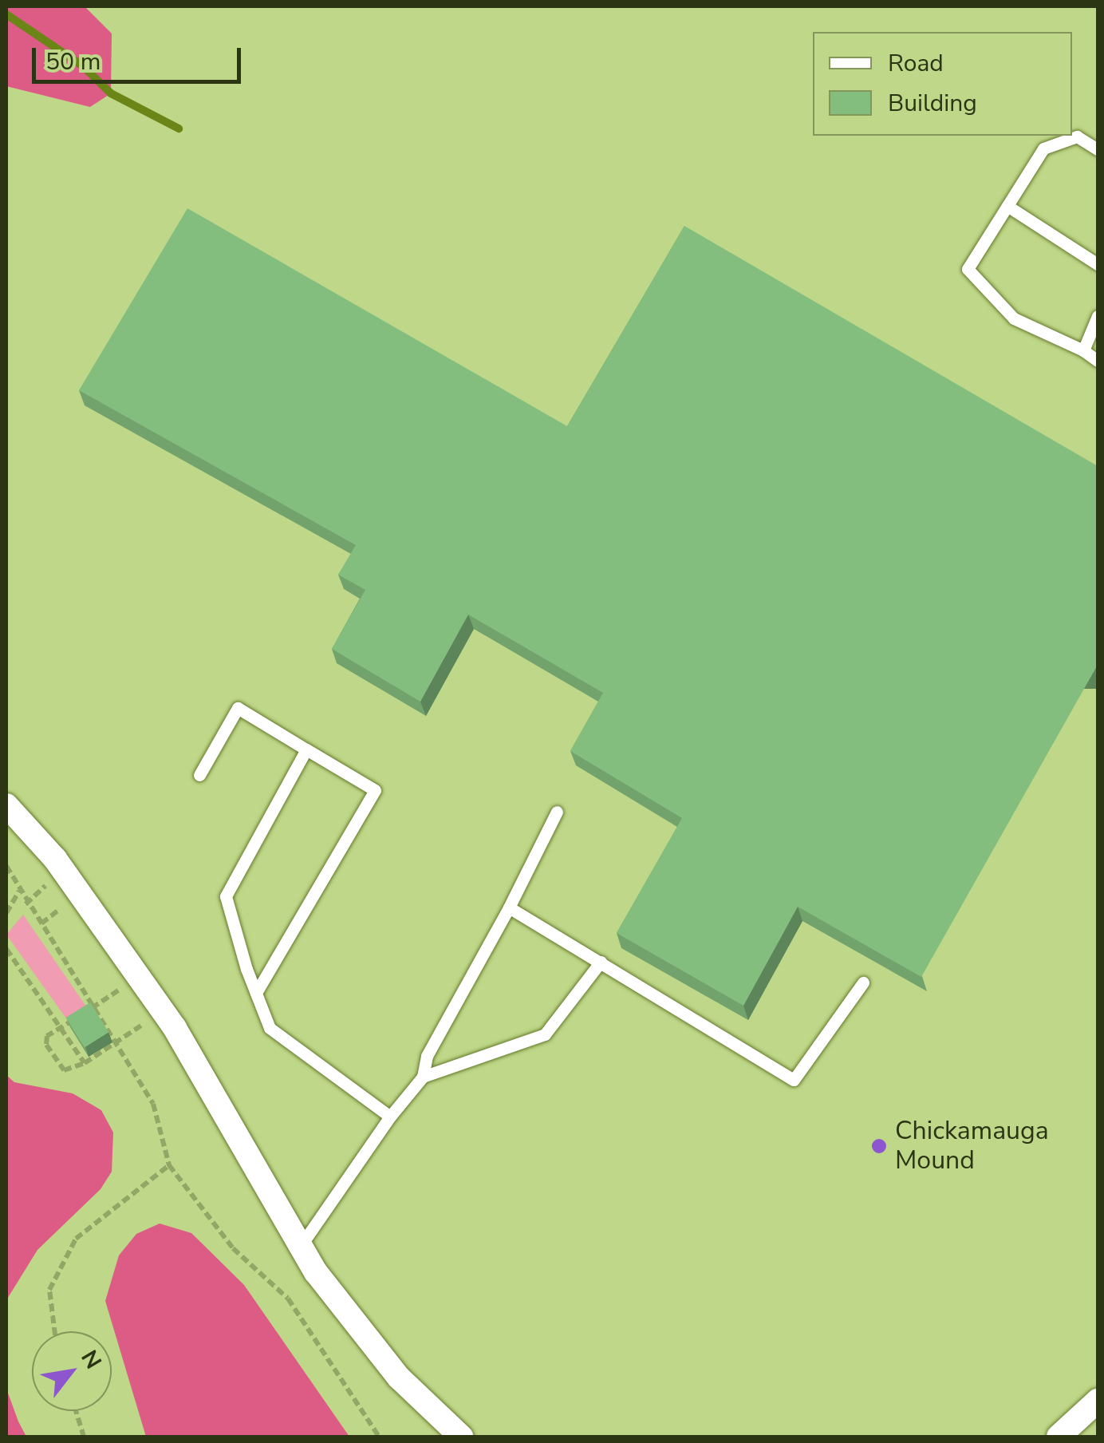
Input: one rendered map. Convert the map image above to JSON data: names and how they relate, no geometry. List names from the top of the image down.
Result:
{
  "places": ["Chickamauga Mound"],
  "legend": ["Road", "Building"],
  "scale_bar": "50 m",
  "north": "top right"
}
